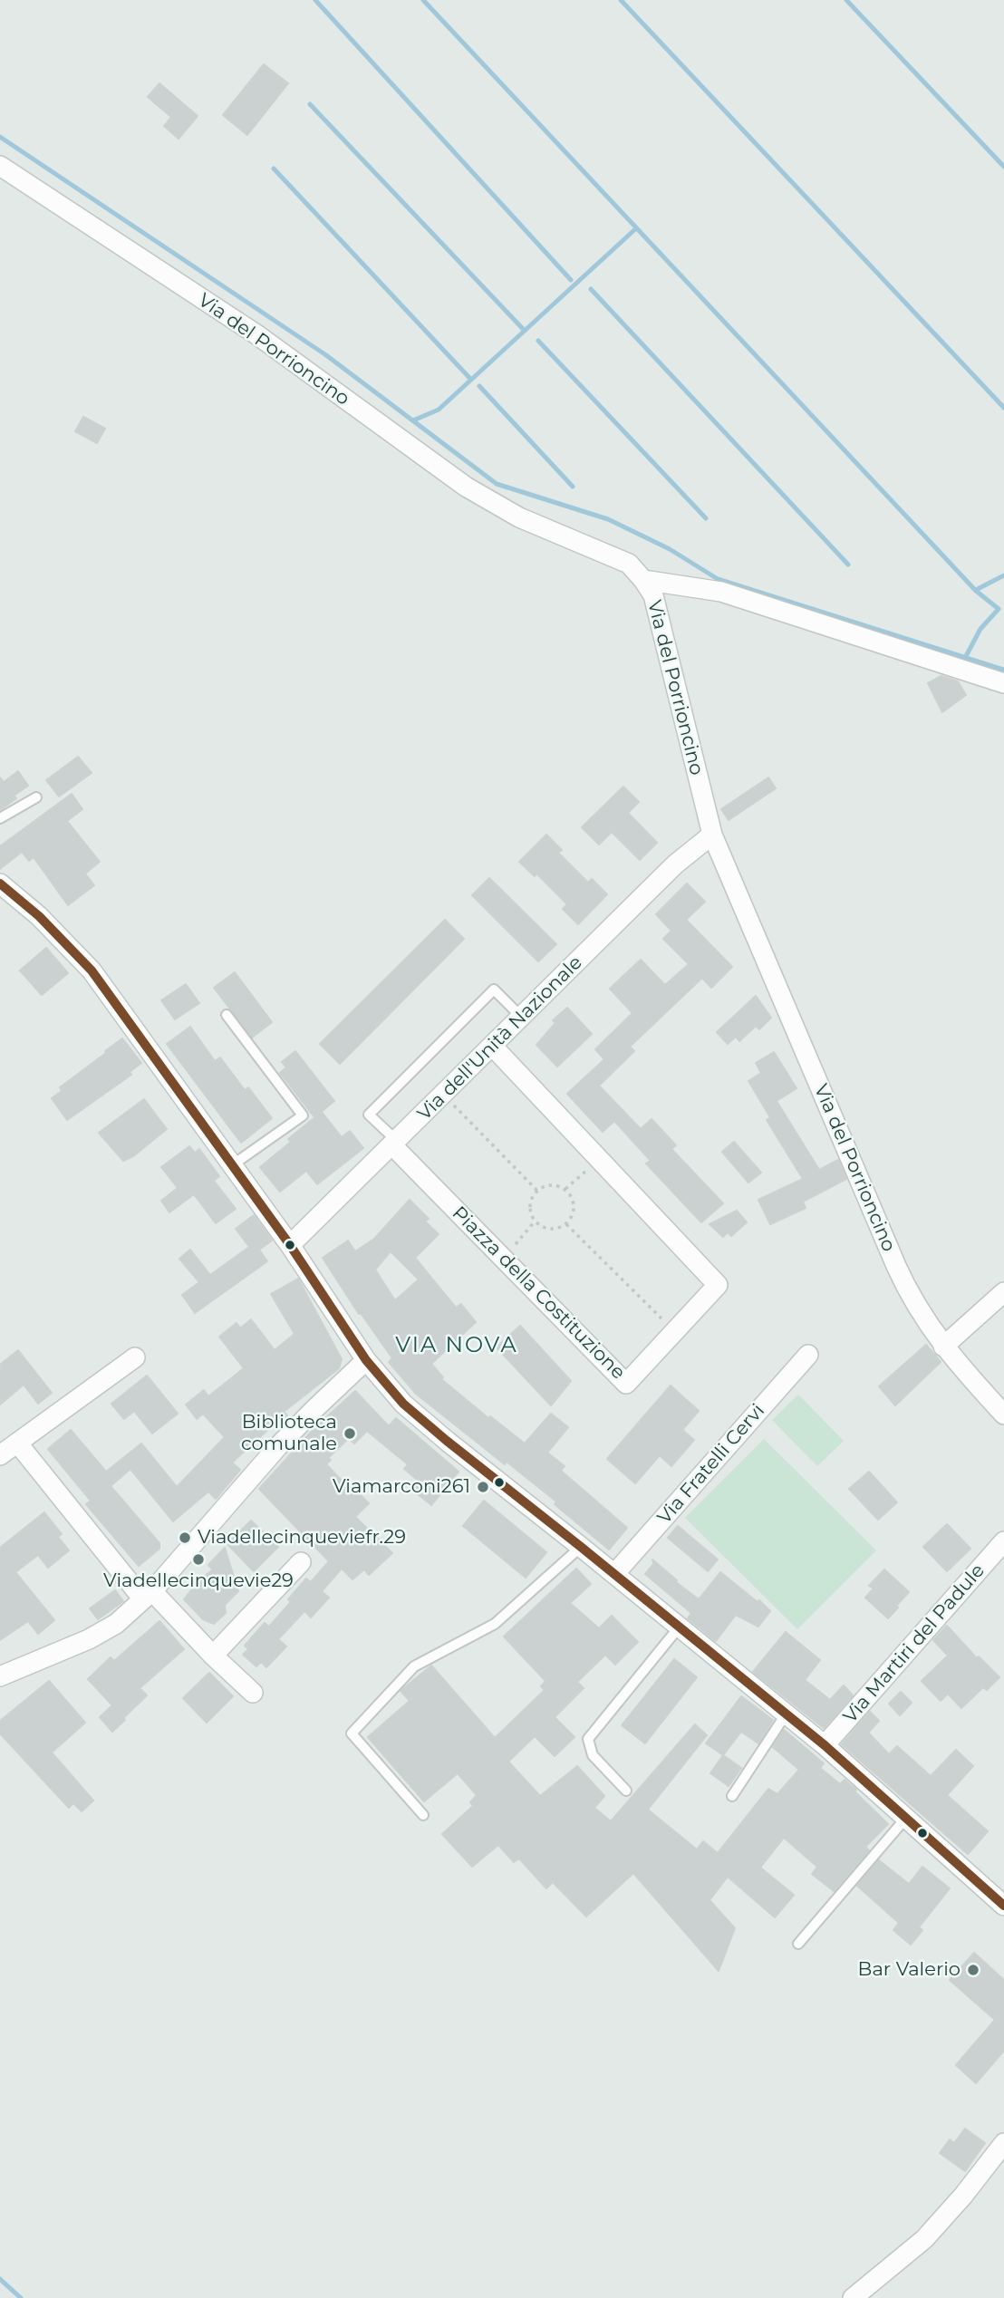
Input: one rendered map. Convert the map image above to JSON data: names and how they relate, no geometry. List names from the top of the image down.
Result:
{
  "streets": {
    "street": [
      "Via del Porrioncino",
      "Via dell'Unità Nazionale",
      "Piazza della Costituzione",
      "Via Fratelli Cervi",
      "Via Martiri del Padule"
    ]
  },
  "crossings": [
    ["Via del Porrioncino", "Via dell'Unità Nazionale"],
    ["Via dell'Unità Nazionale", "Piazza della Costituzione"]
  ],
  "districts": ["VIA NOVA"],
  "places": [
    "Biblioteca comunale",
    "Viamarconi261",
    "Viadellecinqueviefr.29",
    "Viadellecinquevie29",
    "Bar Valerio"
  ]
}
